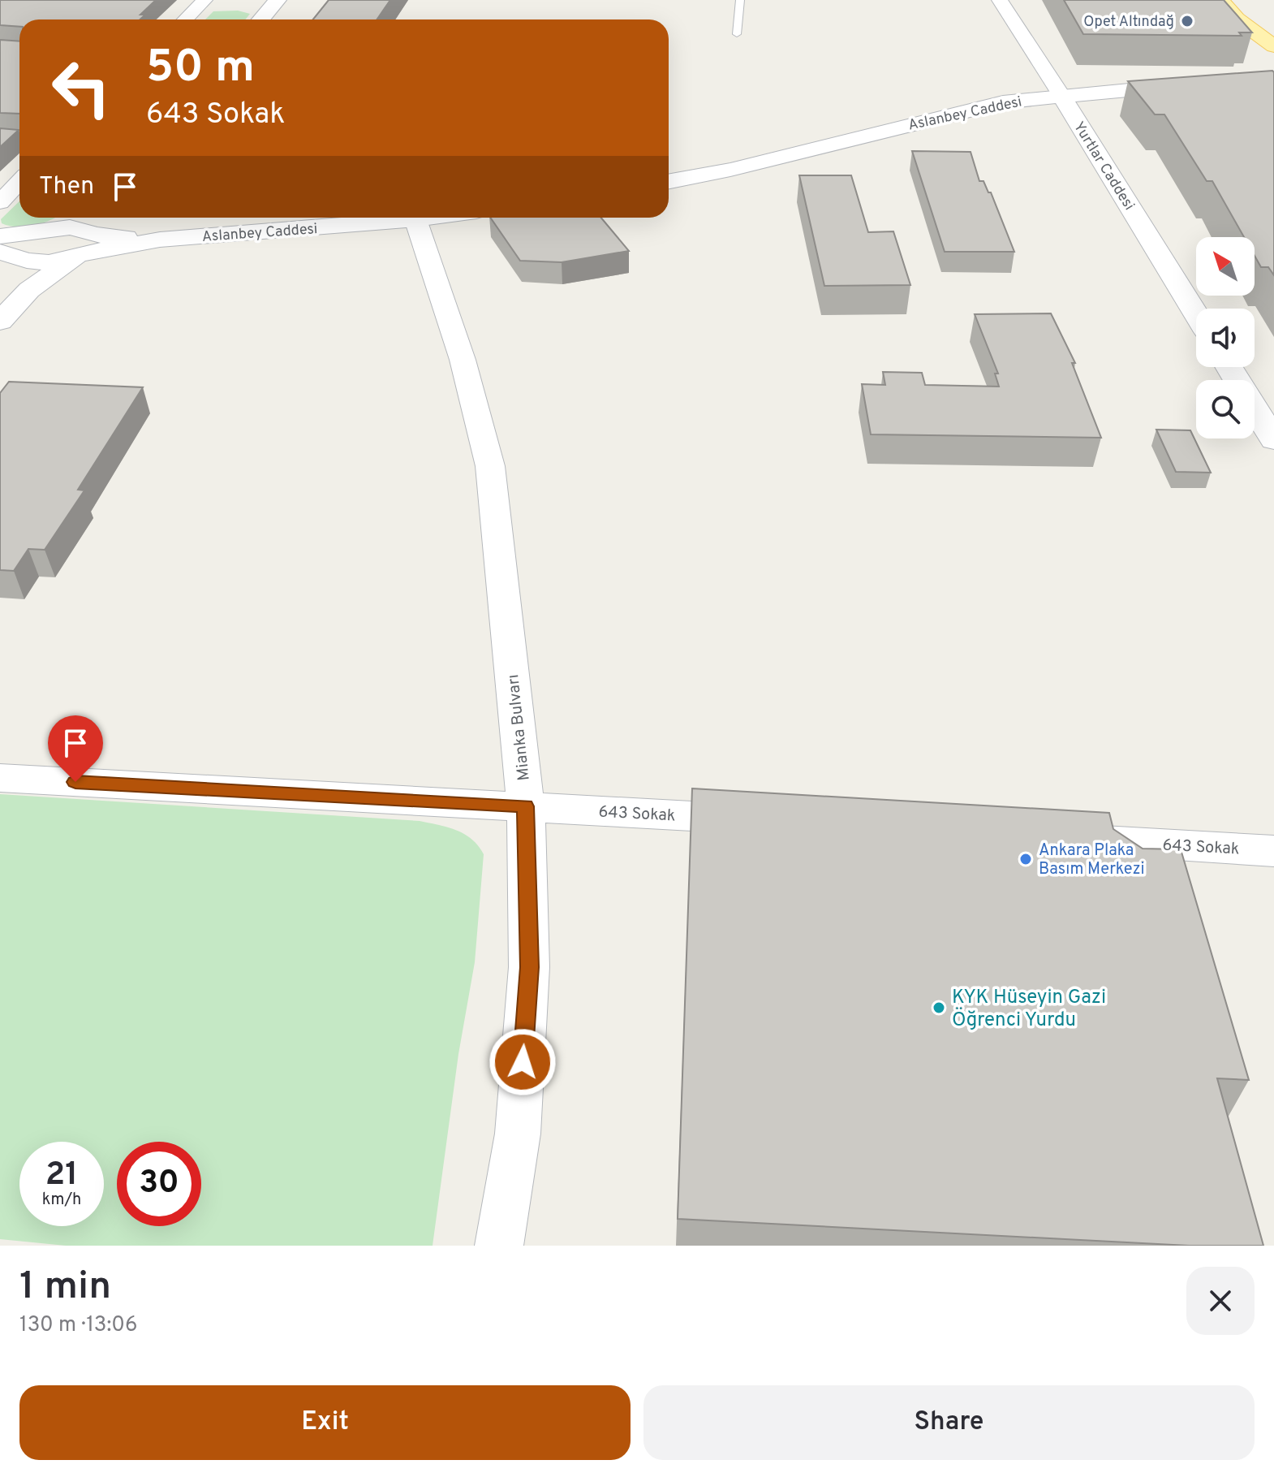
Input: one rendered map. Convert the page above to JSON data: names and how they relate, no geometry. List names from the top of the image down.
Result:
{
  "streets": {
    "street": [
      "Aslanbey Caddesi",
      "Yurtlar Caddesi",
      "Mianka Bulvarı",
      "643 Sokak"
    ]
  },
  "crossings": [
    ["Aslanbey Caddesi", "Yurtlar Caddesi"],
    ["Aslanbey Caddesi", "Mianka Bulvarı"],
    ["Mianka Bulvarı", "643 Sokak"]
  ],
  "places": ["Opet Altındağ", "Ankara Plaka Basım Merkezi", "KYK Hüseyin Gazi Öğrenci Yurdu"],
  "north": "top left",
  "page": {
    "turn": ["50 m", "643 Sokak"],
    "then": "Then",
    "speed": "21 km/h",
    "limit": "30",
    "heading": ["1 min", "130 m · 13:06"],
    "buttons": ["Exit", "Share"]
  }
}
